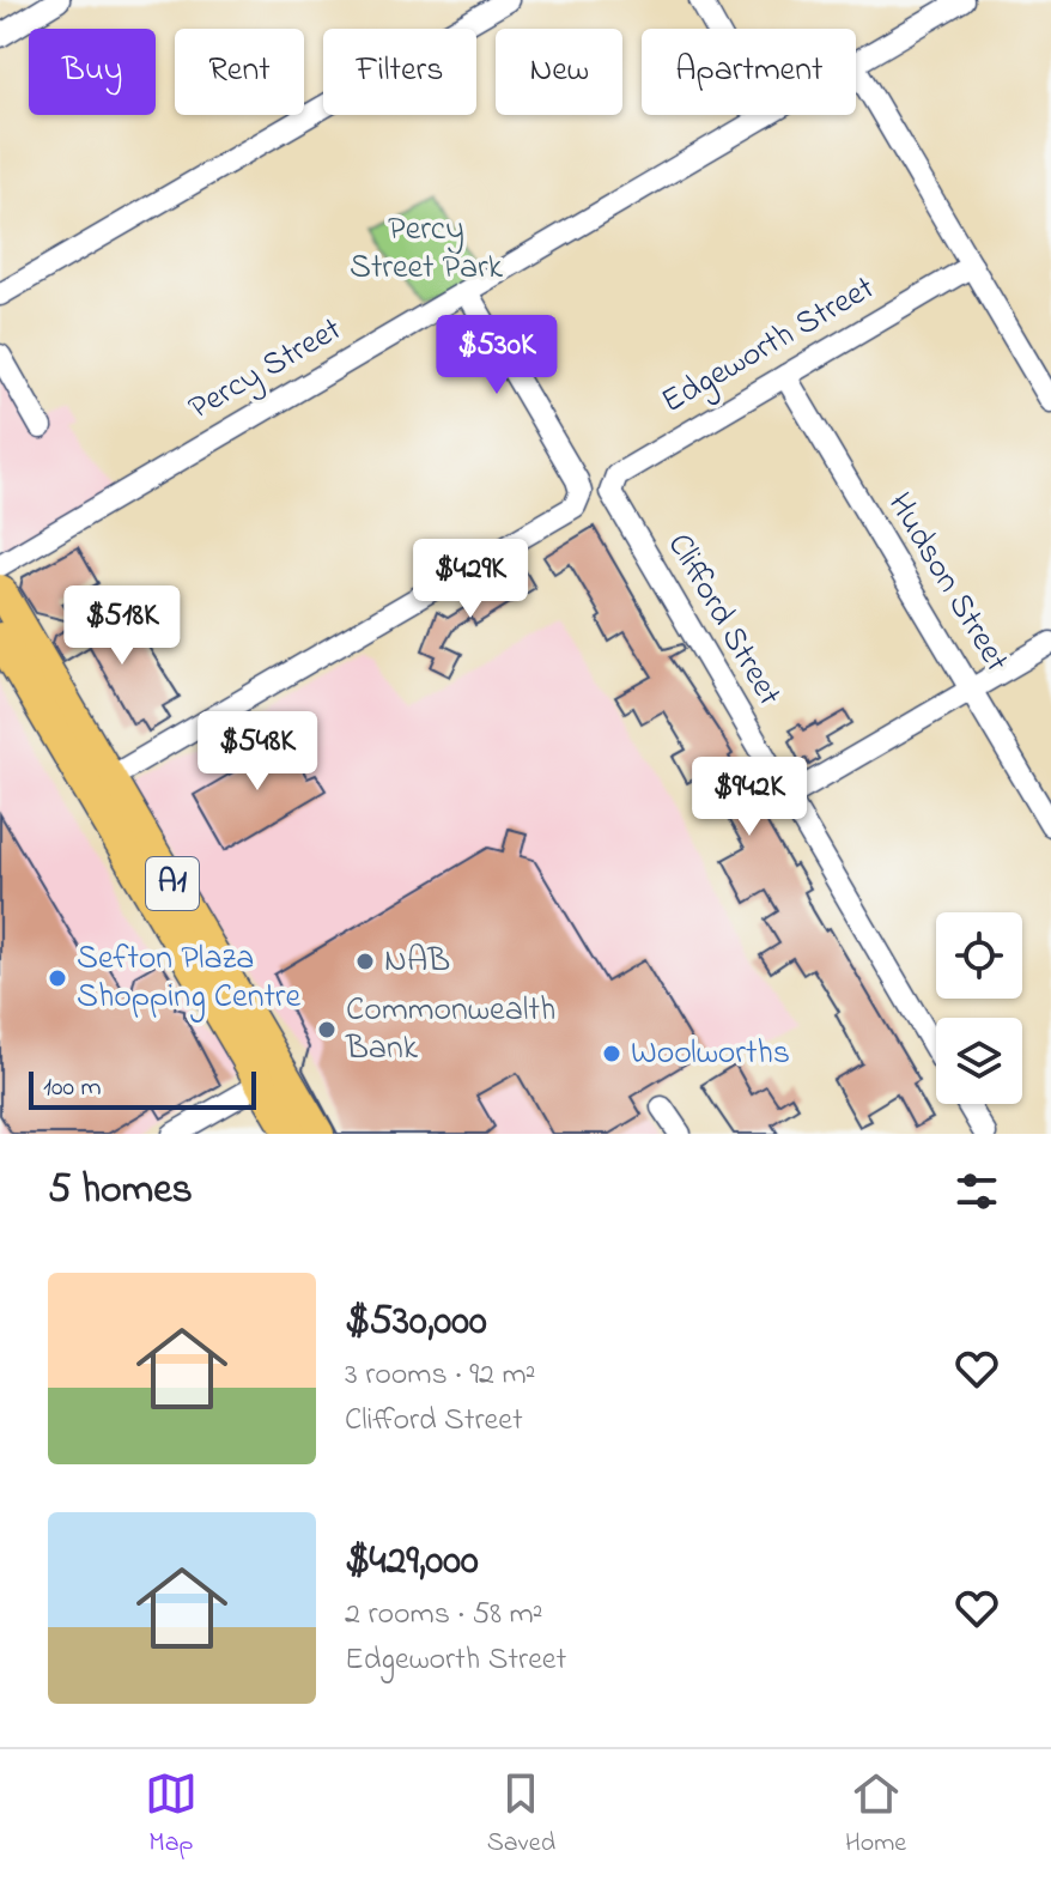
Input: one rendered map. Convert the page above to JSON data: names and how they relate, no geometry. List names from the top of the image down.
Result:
{
  "streets": {
    "highway": ["A1"],
    "street": [
      "Edgeworth Street",
      "Percy Street",
      "Hudson Street",
      "Clifford Street"
    ]
  },
  "crossings": [
    ["Edgeworth Street", "Hudson Street"],
    ["Edgeworth Street", "Clifford Street"]
  ],
  "parks": ["Percy Street Park"],
  "places": [
    "NAB",
    "Sefton Plaza Shopping Centre",
    "Commonwealth Bank",
    "Woolworths"
  ],
  "scale_bar": "100 m",
  "page": {
    "chip": [
      "Buy",
      "Rent",
      "Filters",
      "New",
      "Apartment"
    ],
    "price": [
      "$530K",
      "$429K",
      "$518K",
      "$548K",
      "$942K"
    ],
    "scale": "100 m",
    "heading": "5 homes",
    "list": [
      {
        "name": "$530,000",
        "note": "3 rooms · 92 m² · Clifford Street"
      },
      {
        "name": "$429,000",
        "note": "2 rooms · 58 m² · Edgeworth Street"
      }
    ],
    "tabs": ["Map", "Saved", "Home"]
  }
}
